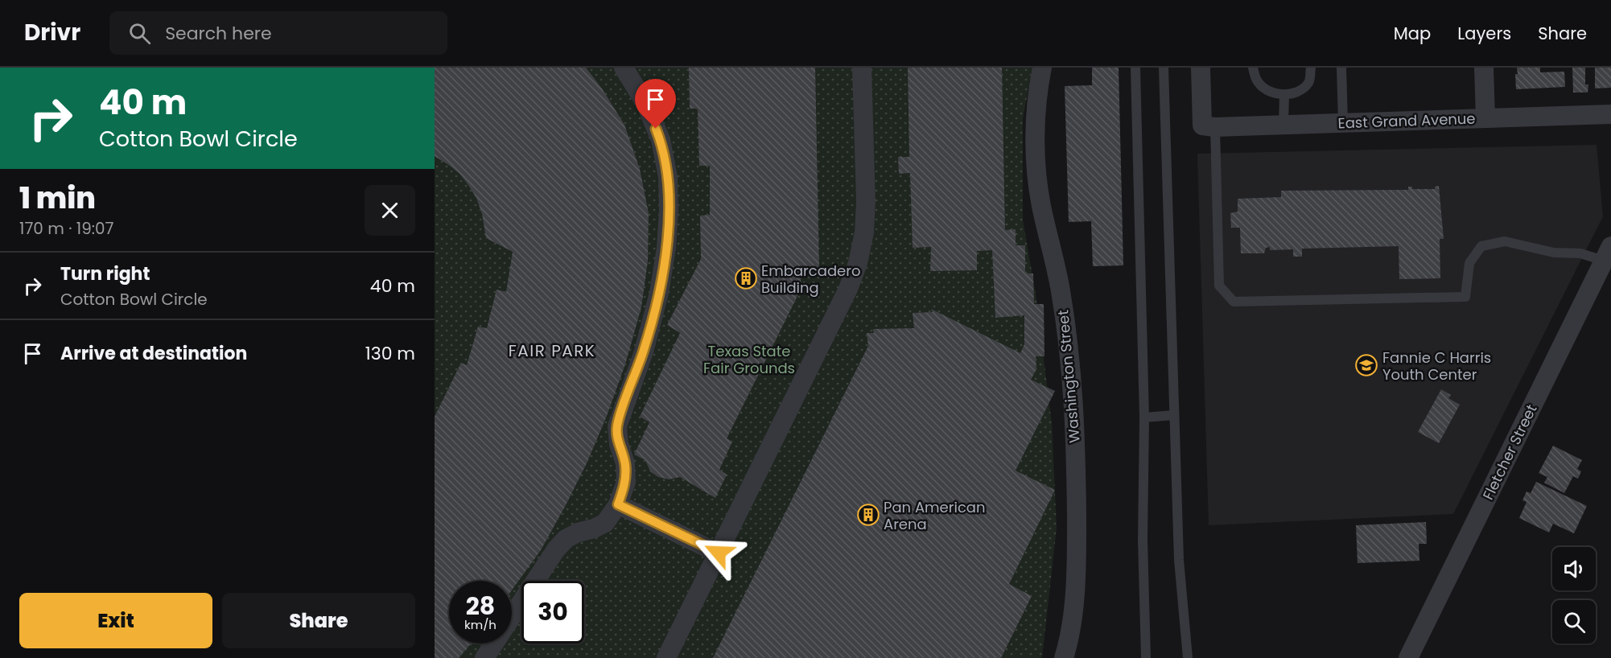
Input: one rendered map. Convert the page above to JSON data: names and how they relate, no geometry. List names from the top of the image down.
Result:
{
  "streets": {
    "street": ["East Grand Avenue", "Washington Street", "Fletcher Street"]
  },
  "districts": ["FAIR PARK"],
  "parks": ["Texas State Fair Grounds"],
  "places": {
    "building": ["Embarcadero Building", "Pan American Arena"],
    "school or university": ["Fannie C Harris Youth Center"]
  },
  "page": {
    "header": "Drivr",
    "search": "Search here",
    "nav": ["Map", "Layers", "Share"],
    "turn": ["40 m", "Cotton Bowl Circle"],
    "heading": ["1 min", "170 m · 19:07"],
    "list": [
      {
        "name": "Turn right",
        "note": "Cotton Bowl Circle",
        "value": "40 m"
      },
      {
        "name": "Arrive at destination",
        "value": "130 m"
      }
    ],
    "speed": "28 km/h",
    "limit": "30",
    "buttons": ["Exit", "Share"]
  }
}
